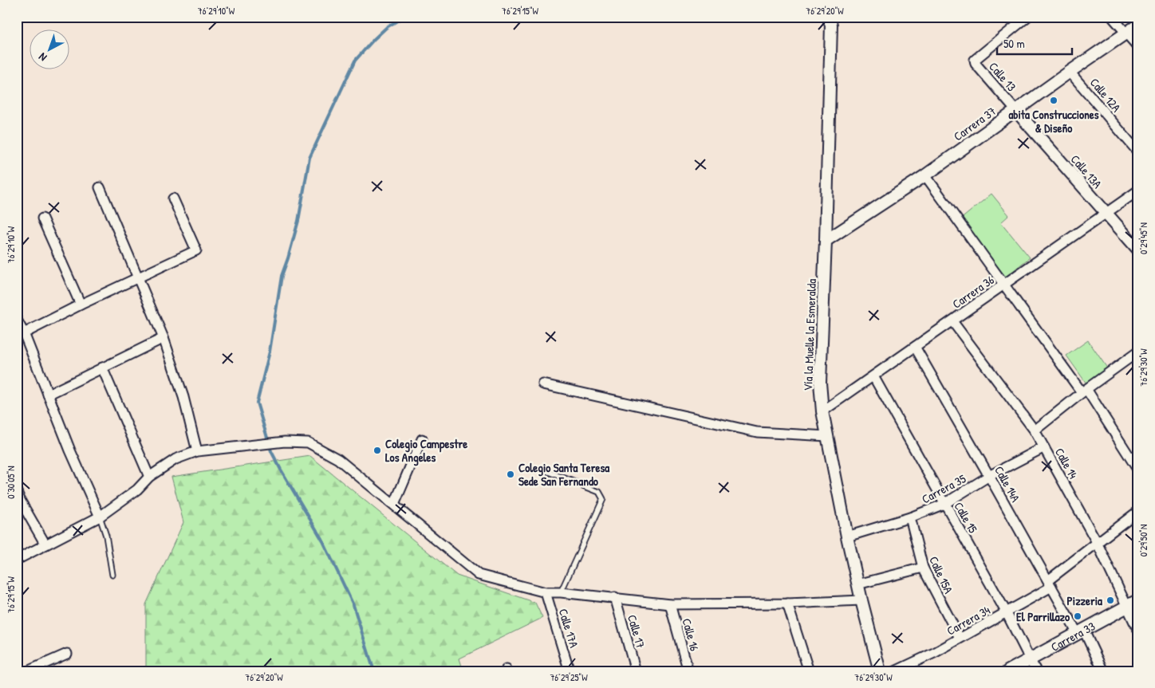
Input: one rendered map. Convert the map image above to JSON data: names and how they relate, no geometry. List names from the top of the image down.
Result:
{
  "streets": {
    "main road": ["Carrera 33"],
    "street": [
      "Calle 13",
      "Calle 12A",
      "Carrera 37",
      "Calle 13A",
      "Carrera 36",
      "Vía la Muelle la Esmeralda",
      "Calle 14",
      "Calle 14A",
      "Carrera 35",
      "Calle 15",
      "Calle 15A",
      "Carrera 34",
      "Calle 17A",
      "Calle 17",
      "Calle 16"
    ]
  },
  "crossings": [
    ["Calle 13", "Carrera 37"],
    ["Calle 13", "Calle 13A"],
    ["Calle 12A", "Carrera 37"],
    ["Carrera 37", "Calle 13A"],
    ["Carrera 37", "Vía la Muelle la Esmeralda"],
    ["Calle 13A", "Carrera 36"],
    ["Carrera 36", "Vía la Muelle la Esmeralda"],
    ["Carrera 36", "Calle 14"],
    ["Carrera 36", "Calle 14A"],
    ["Carrera 36", "Calle 15"],
    ["Vía la Muelle la Esmeralda", "Carrera 35"],
    ["Calle 14", "Carrera 35"],
    ["Calle 14", "Carrera 34"],
    ["Calle 14", "Carrera 33"],
    ["Calle 14A", "Carrera 35"],
    ["Calle 14A", "Carrera 34"],
    ["Calle 14A", "Carrera 33"],
    ["Carrera 35", "Calle 15"],
    ["Carrera 35", "Calle 15A"],
    ["Calle 15", "Carrera 34"],
    ["Calle 15", "Carrera 33"],
    ["Calle 15A", "Carrera 34"]
  ],
  "places": [
    "abita Construcciones & Diseño",
    "Colegio Campestre Los Angeles",
    "Colegio Santa Teresa Sede San Fernando",
    "Pizzeria",
    "El Parrillazo"
  ],
  "scale_bar": "50 m",
  "north": "bottom left",
  "coordinates": [
    "76°29'10\"W",
    "76°29'15\"W",
    "76°29'20\"W",
    "0°29'45\"N",
    "76°29'30\"W",
    "0°30'05\"N",
    "0°29'50\"N",
    "76°29'25\"W"
  ]
}
